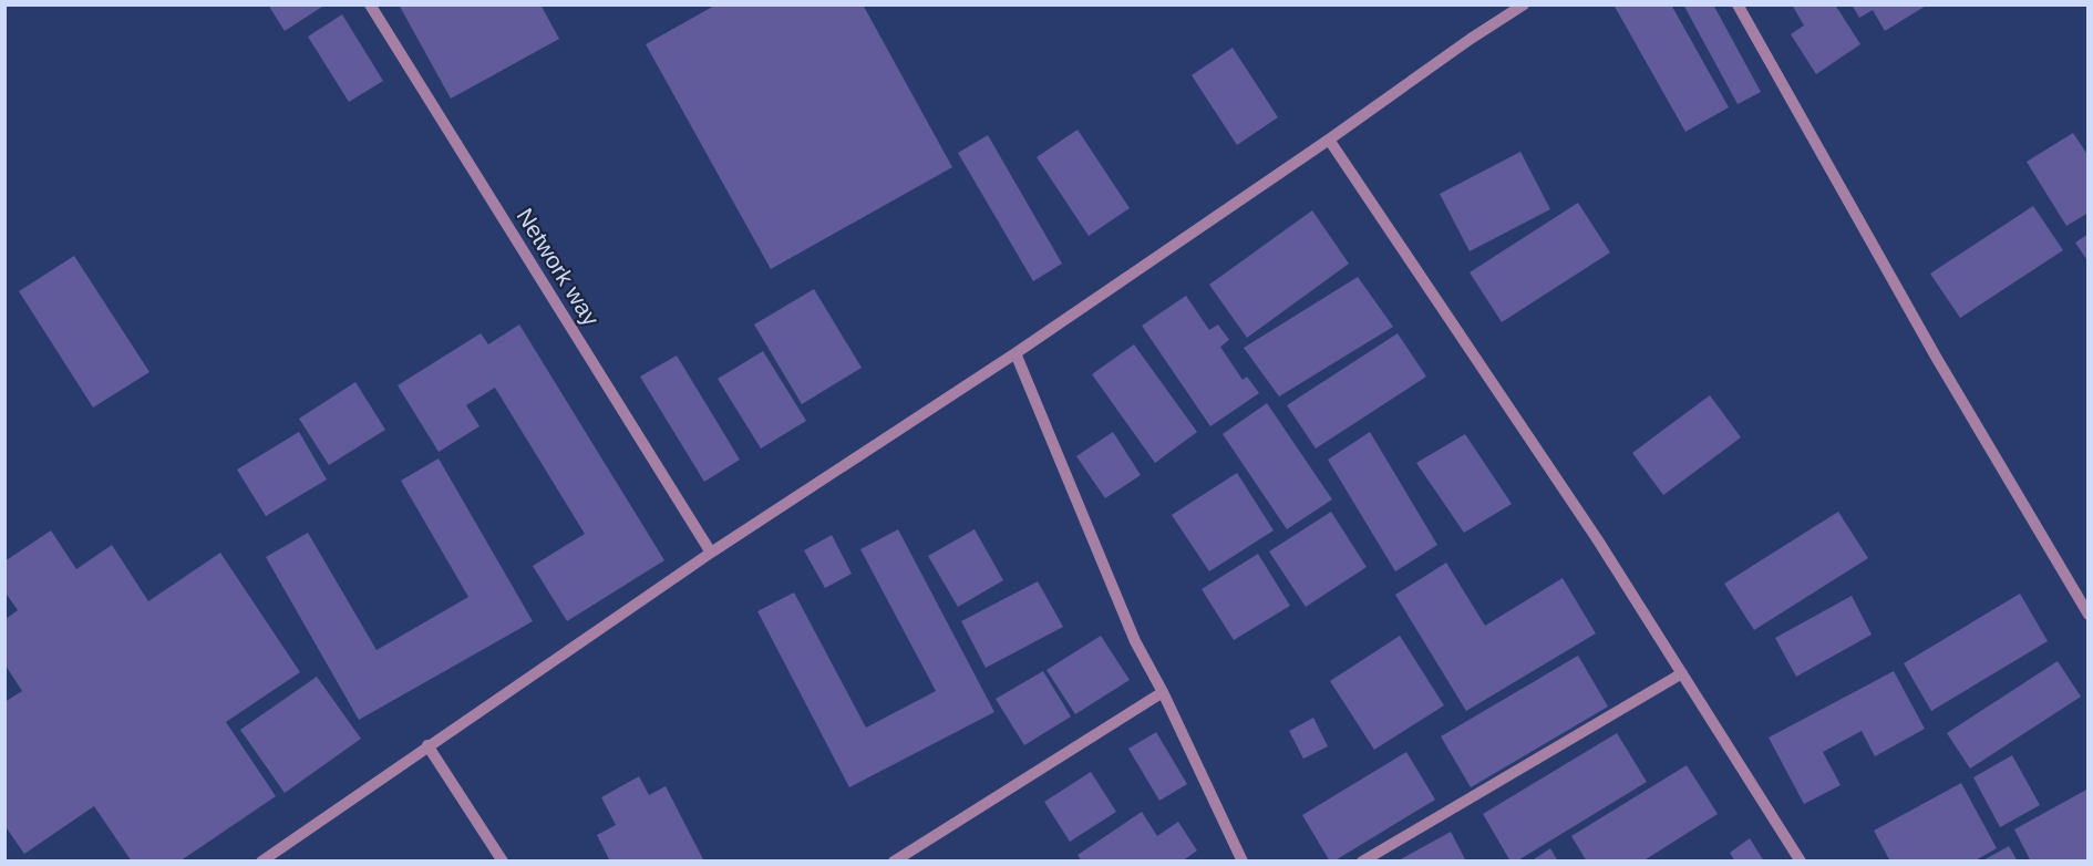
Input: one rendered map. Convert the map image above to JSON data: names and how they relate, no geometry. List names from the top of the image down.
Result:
{
  "streets": {
    "street": ["Network way"]
  }
}
